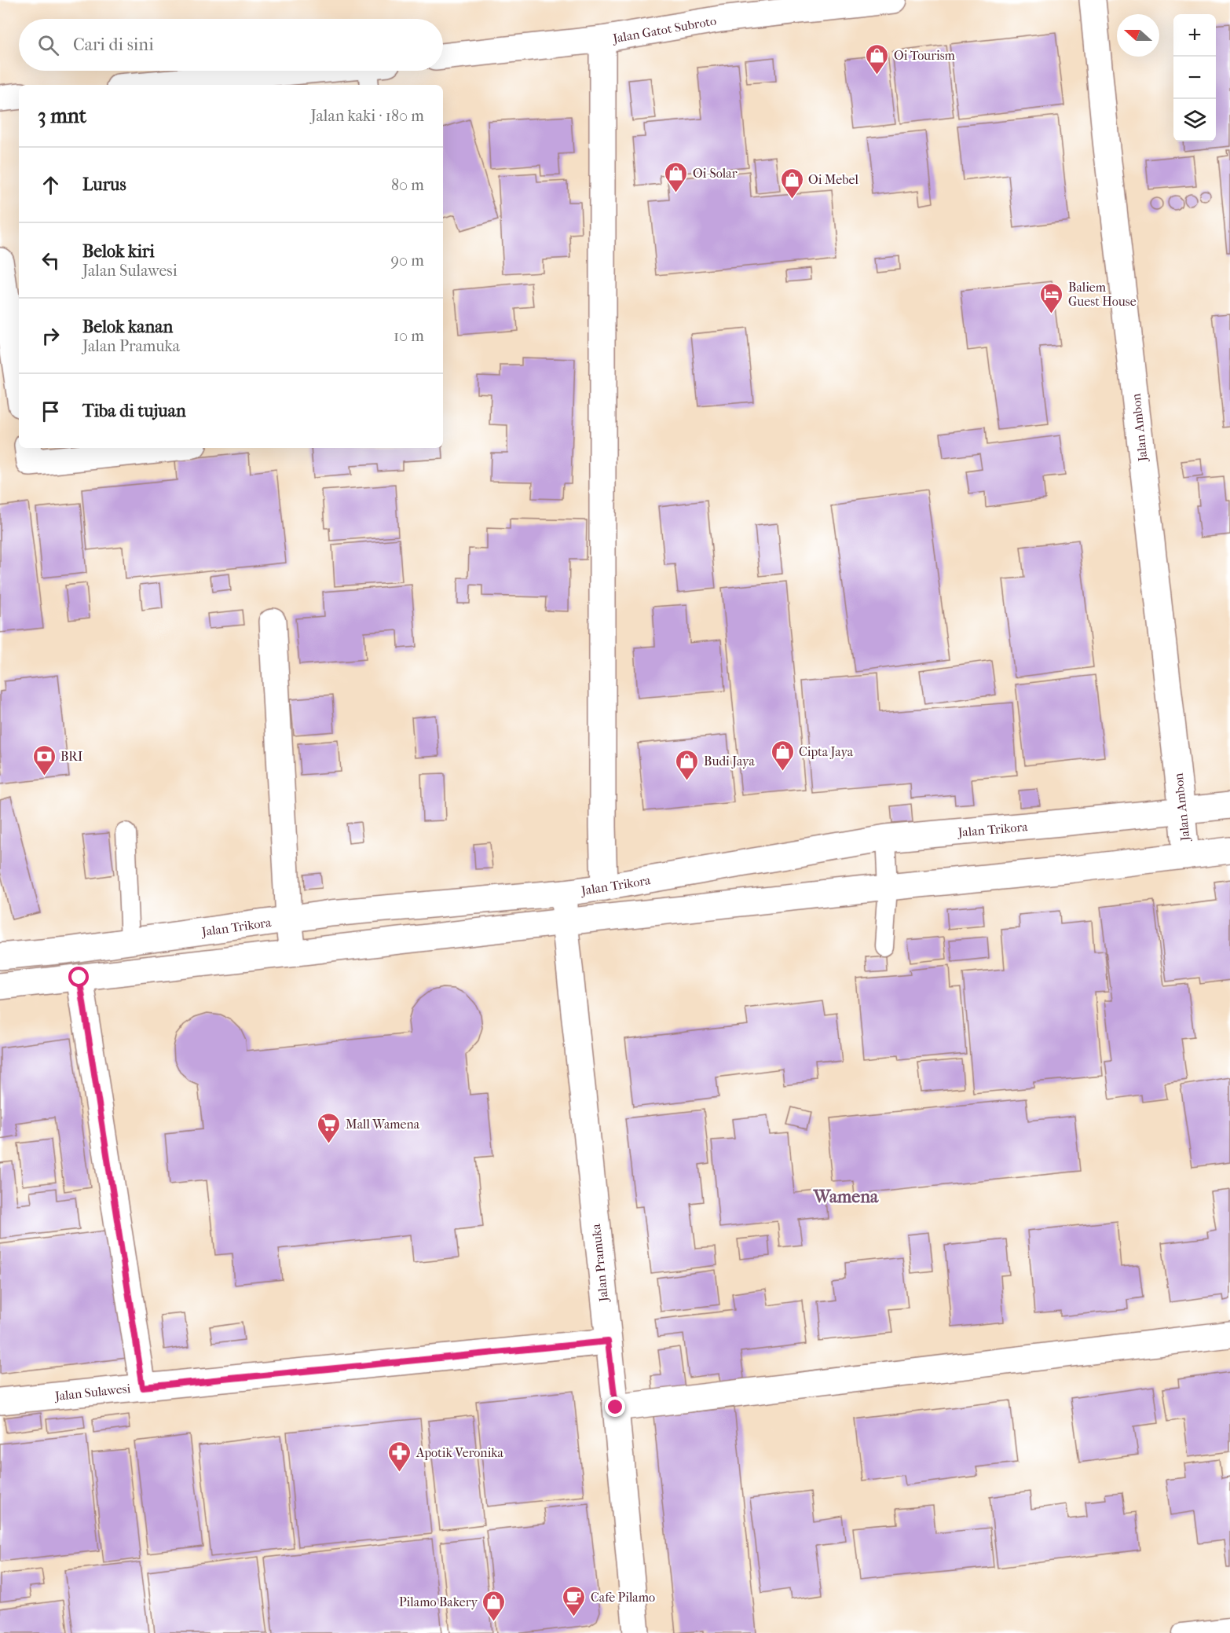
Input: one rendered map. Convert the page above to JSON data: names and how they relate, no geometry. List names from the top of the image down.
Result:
{
  "streets": {
    "main road": [
      "Jalan Gatot Subroto",
      "Jalan Ambon",
      "Jalan Trikora",
      "Jalan Pramuka",
      "Jalan Sulawesi"
    ]
  },
  "crossings": [
    ["Jalan Ambon", "Jalan Trikora"],
    ["Jalan Trikora", "Jalan Pramuka"],
    ["Jalan Pramuka", "Jalan Sulawesi"]
  ],
  "districts": ["Wamena"],
  "places": {
    "shop": [
      "Oi Tourism",
      "Oi-Solar",
      "Oi Mebel",
      "Cipta Jaya",
      "Budi Jaya",
      "Pilamo Bakery"
    ],
    "hotel": ["Baliem Guest House"],
    "bank": ["BRI"],
    "supermarket": ["Mall Wamena"],
    "pharmacy": ["Apotik Veronika"],
    "cafe": ["Cafe Pilamo"]
  },
  "north": "left",
  "page": {
    "map_buttons": ["+", "−"],
    "search": "Cari di sini",
    "heading": ["3 mnt", "Jalan kaki · 180 m"],
    "list": [
      ["Lurus", "80 m"],
      ["Belok kiri", "Jalan Sulawesi", "90 m"],
      ["Belok kanan", "Jalan Pramuka", "10 m"],
      "Tiba di tujuan"
    ]
  }
}
